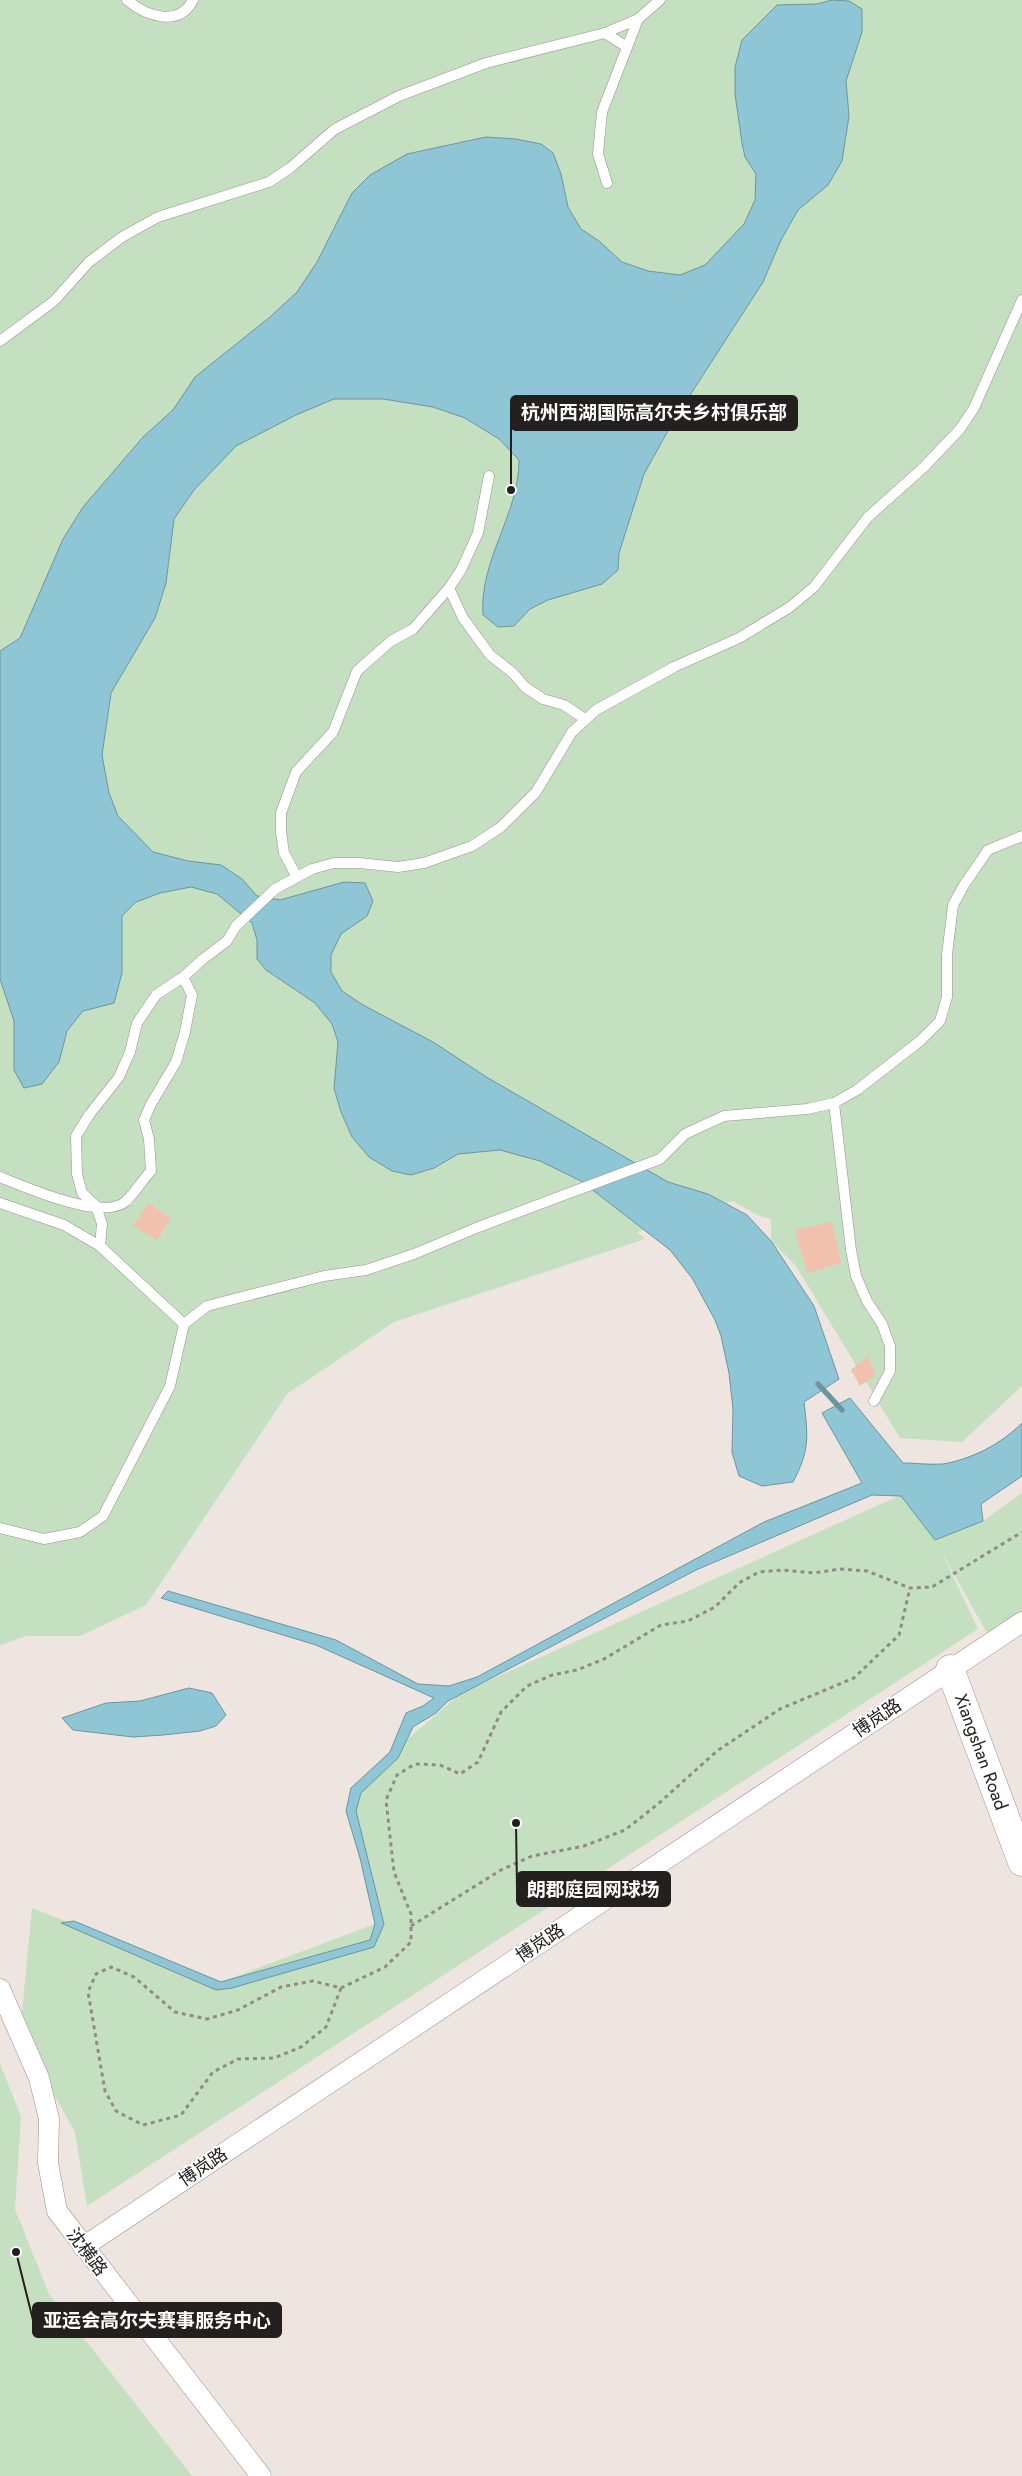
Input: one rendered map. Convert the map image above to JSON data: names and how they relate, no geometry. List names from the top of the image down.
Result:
{
  "streets": {
    "main road": ["Xiangshan Road"],
    "street": ["博岚路", "沈横路"]
  },
  "crossings": [
    ["博岚路", "Xiangshan Road"],
    ["博岚路", "沈横路"]
  ],
  "places": ["杭州西湖国际高尔夫乡村俱乐部", "朗郡庭园网球场", "亚运会高尔夫赛事服务中心"]
}
